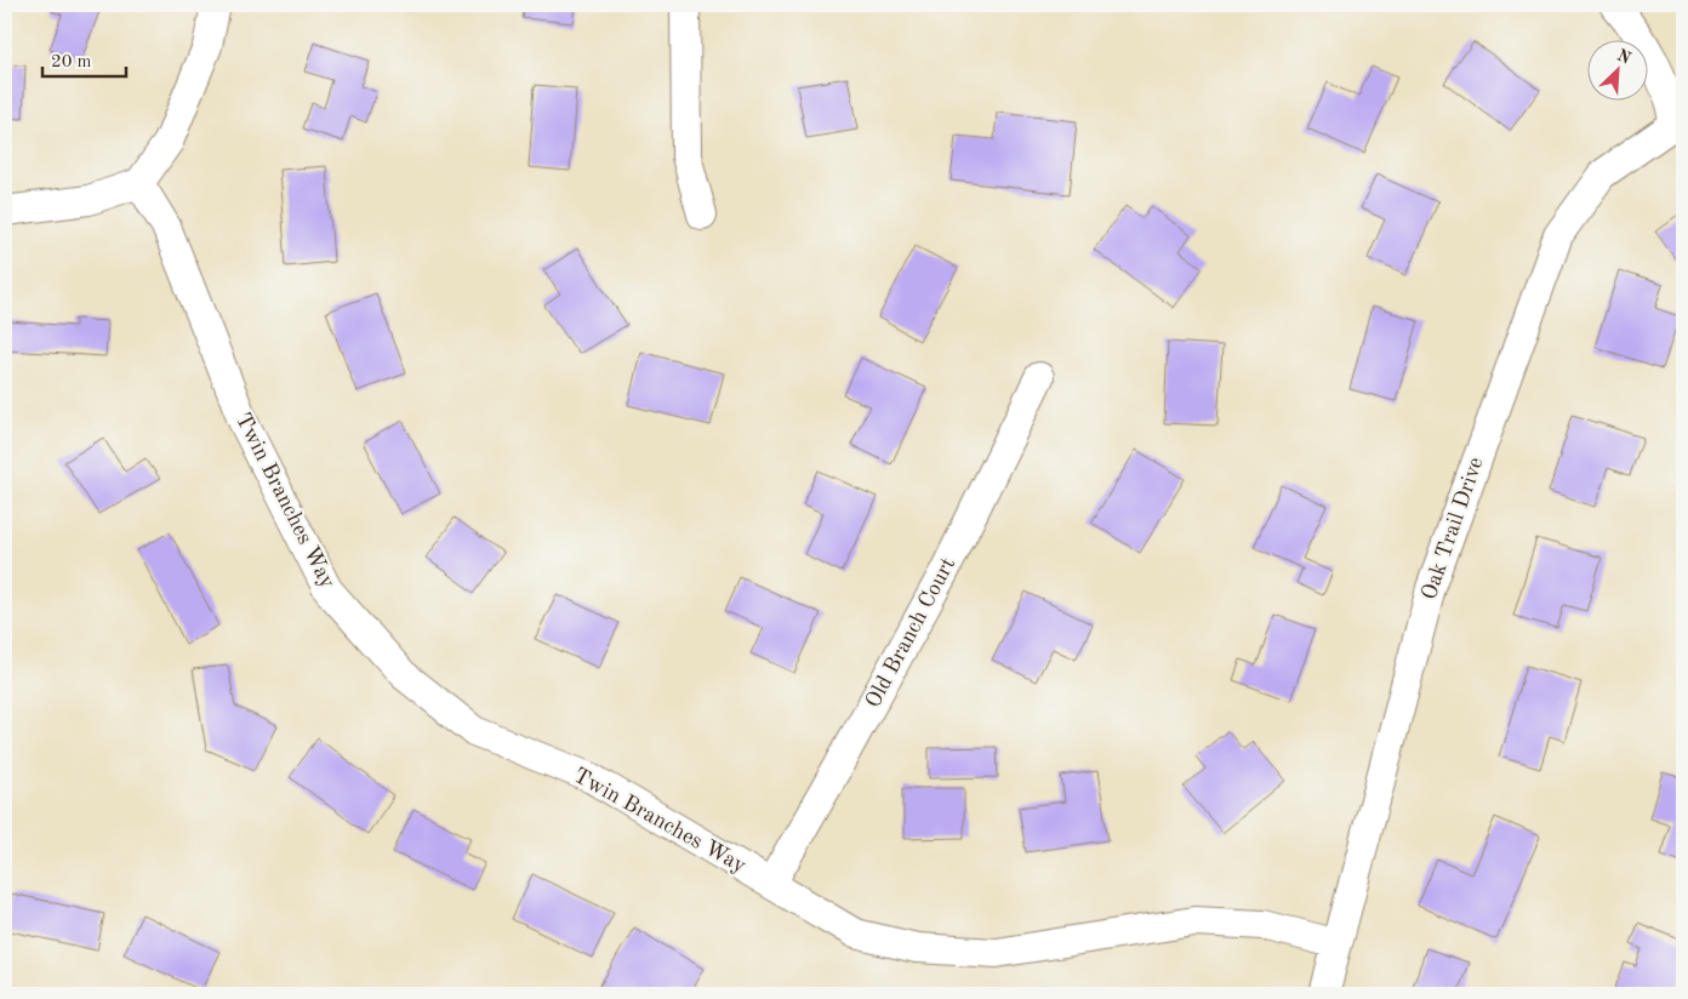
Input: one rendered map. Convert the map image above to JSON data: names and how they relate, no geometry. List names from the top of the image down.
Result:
{
  "streets": {
    "street": ["Twin Branches Way", "Oak Trail Drive", "Old Branch Court"]
  },
  "crossings": [
    ["Twin Branches Way", "Oak Trail Drive"],
    ["Twin Branches Way", "Old Branch Court"]
  ],
  "scale_bar": "20 m",
  "north": "top right"
}
